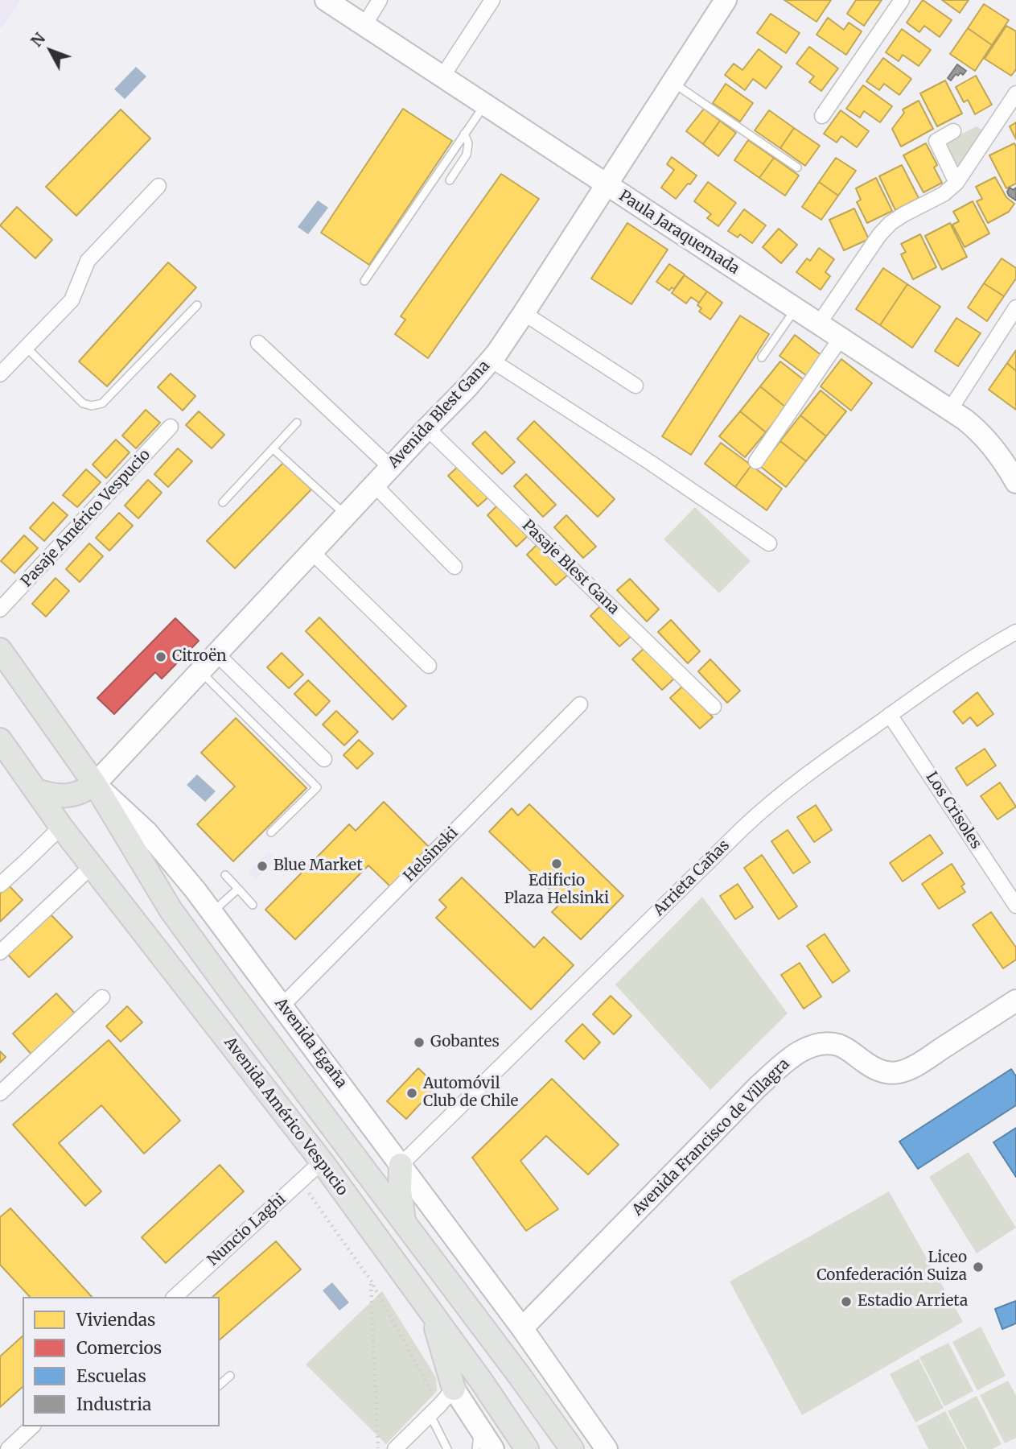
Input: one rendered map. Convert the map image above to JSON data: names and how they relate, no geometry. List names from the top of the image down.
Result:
{
  "streets": {
    "main road": ["Avenida Egaña", "Avenida Américo Vespucio"],
    "street": [
      "Paula Jaraquemada",
      "Avenida Blest Gana",
      "Pasaje Américo Vespucio",
      "Pasaje Blest Gana",
      "Los Crisoles",
      "Helsinski",
      "Arrieta Cañas",
      "Avenida Francisco de Villagra",
      "Nuncio Laghi"
    ]
  },
  "crossings": [
    ["Paula Jaraquemada", "Avenida Blest Gana"],
    ["Avenida Blest Gana", "Pasaje Blest Gana"],
    ["Avenida Blest Gana", "Avenida Egaña"],
    ["Avenida Blest Gana", "Avenida Américo Vespucio"],
    ["Los Crisoles", "Arrieta Cañas"],
    ["Helsinski", "Avenida Egaña"],
    ["Arrieta Cañas", "Avenida Egaña"],
    ["Avenida Egaña", "Avenida Américo Vespucio"],
    ["Avenida Egaña", "Avenida Francisco de Villagra"],
    ["Avenida Américo Vespucio", "Nuncio Laghi"]
  ],
  "places": [
    "Citroën",
    "Edificio Plaza Helsinki",
    "Blue Market",
    "Gobantes",
    "Automóvil Club de Chile",
    "Liceo Confederación Suiza",
    "Estadio Arrieta"
  ],
  "legend": [
    "Viviendas",
    "Comercios",
    "Escuelas",
    "Industria"
  ],
  "north": "top left"
}
